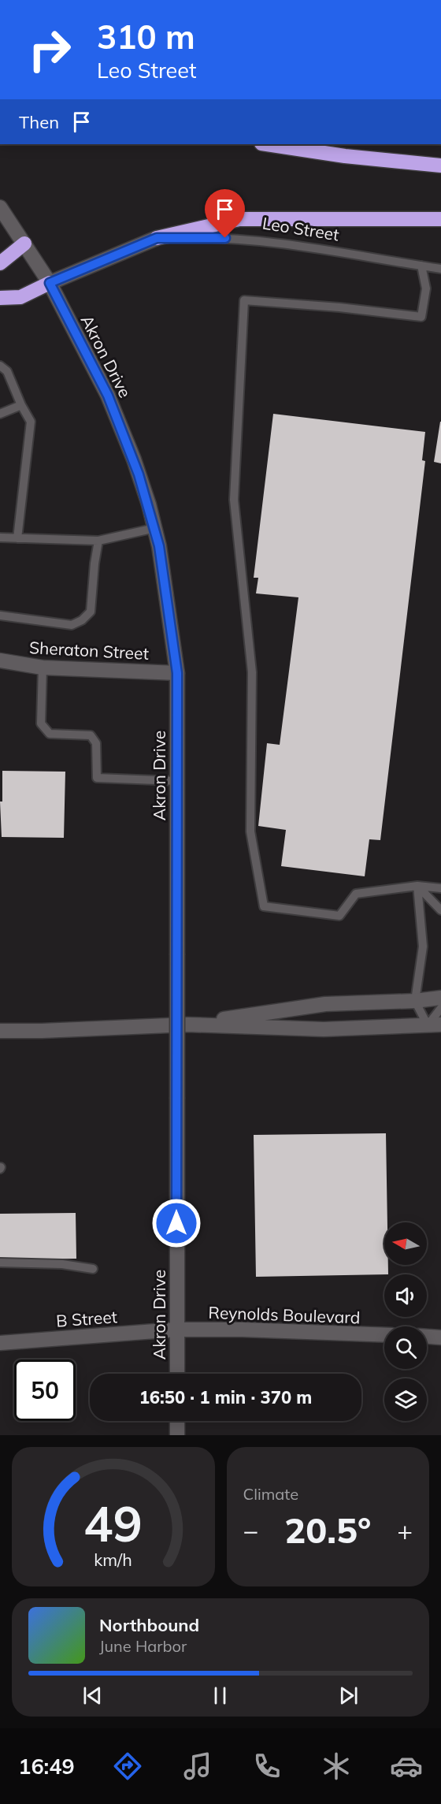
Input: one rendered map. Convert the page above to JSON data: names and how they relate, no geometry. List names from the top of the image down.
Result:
{
  "streets": {
    "main road": [
      "Leo Street",
      "Akron Drive",
      "Sheraton Street",
      "Reynolds Boulevard",
      "B Street"
    ]
  },
  "crossings": [
    ["Leo Street", "Akron Drive"],
    ["Akron Drive", "Sheraton Street"],
    ["Akron Drive", "Reynolds Boulevard"],
    ["Akron Drive", "B Street"],
    ["Reynolds Boulevard", "B Street"]
  ],
  "north": "left",
  "page": {
    "turn": ["310 m", "Leo Street"],
    "then": "Then",
    "limit": "50",
    "trip": "16:50 · 1 min · 370 m",
    "tile": "Climate",
    "heat": ["−", "20.5°", "+"],
    "song": ["Northbound", "June Harbor"],
    "tabs": "16:49",
    "gauge": ["49", "km/h"]
  }
}
